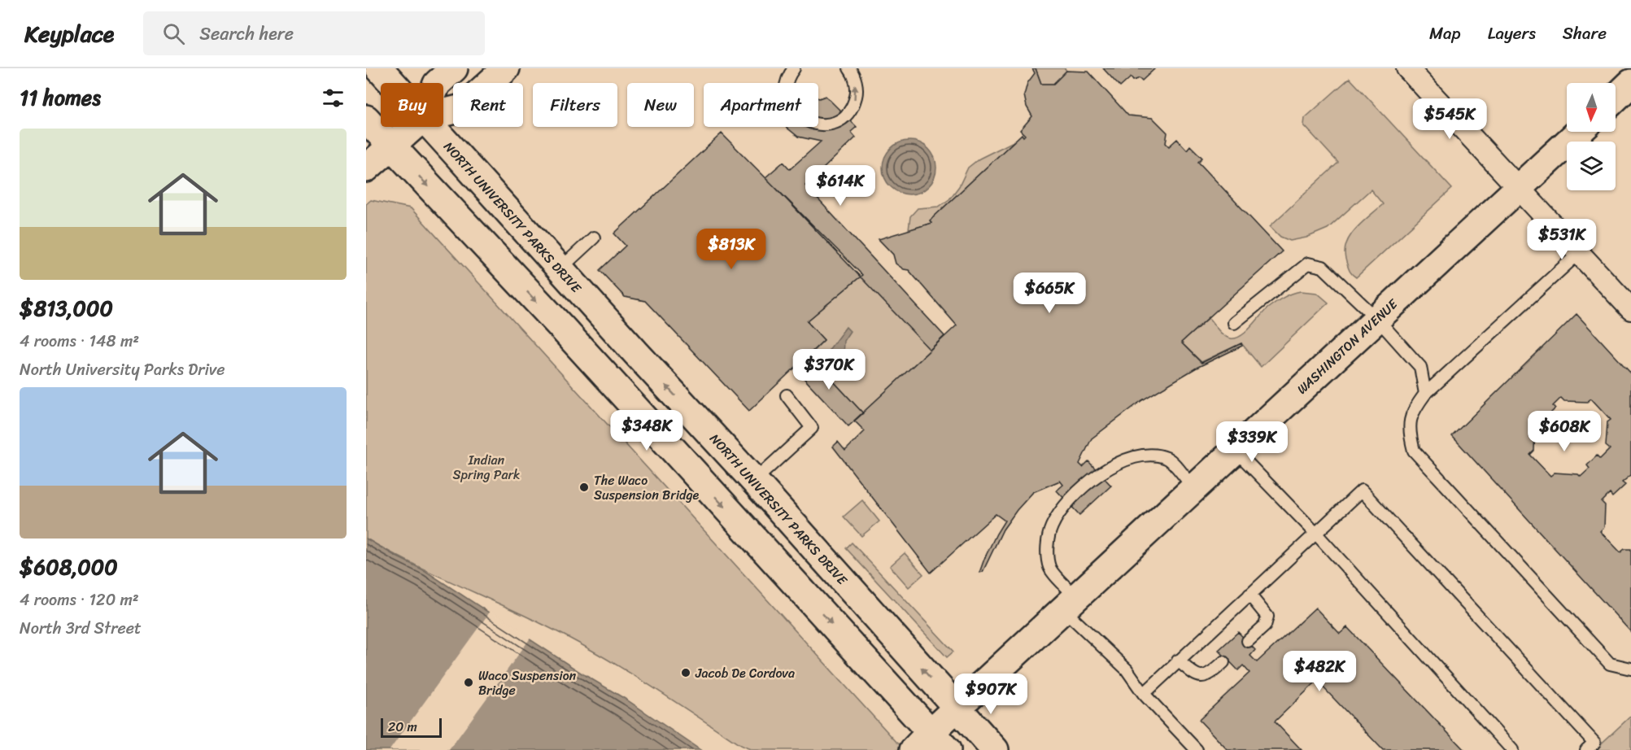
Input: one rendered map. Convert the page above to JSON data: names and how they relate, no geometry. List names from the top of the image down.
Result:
{
  "streets": {
    "main road": ["NORTH UNIVERSITY PARKS DRIVE", "WASHINGTON AVENUE"]
  },
  "crossings": [
    ["NORTH UNIVERSITY PARKS DRIVE", "WASHINGTON AVENUE"]
  ],
  "parks": ["Indian Spring Park"],
  "places": ["The Waco Suspension Bridge", "Jacob De Cordova", "Waco Suspension Bridge"],
  "scale_bar": "20 m",
  "north": "bottom",
  "page": {
    "header": "Keyplace",
    "search": "Search here",
    "nav": ["Map", "Layers", "Share"],
    "heading": "11 homes",
    "chip": [
      "Buy",
      "Rent",
      "Filters",
      "New",
      "Apartment"
    ],
    "price": [
      "$545K",
      "$614K",
      "$531K",
      "$813K",
      "$665K",
      "$370K",
      "$348K",
      "$608K",
      "$339K",
      "$482K",
      "$907K"
    ],
    "list": [
      {
        "name": "$813,000",
        "note": "4 rooms · 148 m² · North University Parks Drive"
      },
      {
        "name": "$608,000",
        "note": "4 rooms · 120 m² · North 3rd Street"
      }
    ],
    "scale": "20 m"
  }
}
